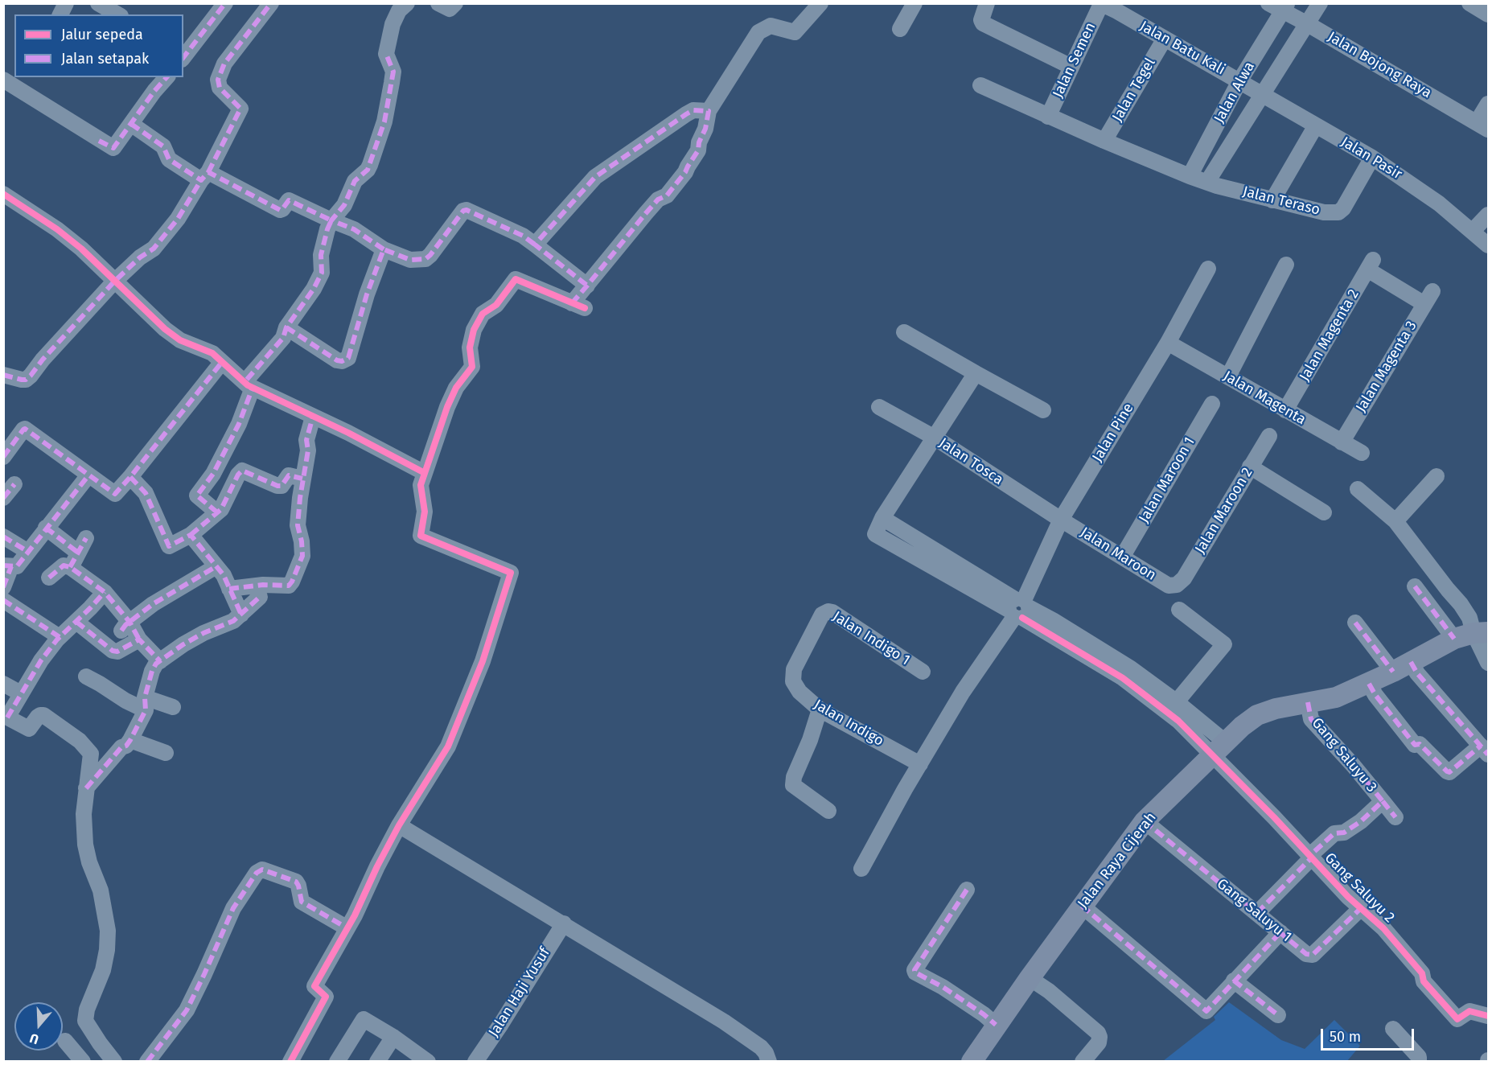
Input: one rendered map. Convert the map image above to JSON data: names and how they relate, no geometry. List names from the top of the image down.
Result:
{
  "streets": {
    "main road": ["Jalan Raya Cijerah"],
    "street": [
      "Jalan Batu Kali",
      "Jalan Semen",
      "Jalan Bojong Raya",
      "Jalan Tegel",
      "Jalan Alwa",
      "Jalan Pasir",
      "Jalan Teraso",
      "Jalan Magenta 2",
      "Jalan Magenta 3",
      "Jalan Magenta",
      "Jalan Pine",
      "Jalan Tosca",
      "Jalan Maroon 1",
      "Jalan Maroon 2",
      "Jalan Maroon",
      "Jalan Indigo 1",
      "Jalan Indigo",
      "Gang Saluyu 3",
      "Gang Saluyu 2",
      "Gang Saluyu 1",
      "Jalan Haji Yusuf"
    ]
  },
  "crossings": [
    ["Jalan Batu Kali", "Jalan Semen"],
    ["Jalan Batu Kali", "Jalan Tegel"],
    ["Jalan Batu Kali", "Jalan Alwa"],
    ["Jalan Batu Kali", "Jalan Pasir"],
    ["Jalan Semen", "Jalan Teraso"],
    ["Jalan Bojong Raya", "Jalan Alwa"],
    ["Jalan Tegel", "Jalan Teraso"],
    ["Jalan Alwa", "Jalan Pasir"],
    ["Jalan Alwa", "Jalan Teraso"],
    ["Jalan Pasir", "Jalan Teraso"],
    ["Jalan Magenta 2", "Jalan Magenta 3"],
    ["Jalan Magenta 2", "Jalan Magenta"],
    ["Jalan Magenta 3", "Jalan Magenta"],
    ["Jalan Magenta", "Jalan Pine"],
    ["Jalan Pine", "Jalan Tosca"],
    ["Jalan Pine", "Jalan Maroon"],
    ["Jalan Pine", "Jalan Indigo"],
    ["Jalan Pine", "Gang Saluyu 2"],
    ["Jalan Tosca", "Jalan Maroon"],
    ["Jalan Tosca", "Gang Saluyu 2"],
    ["Jalan Maroon 1", "Jalan Maroon"],
    ["Jalan Maroon 2", "Jalan Maroon"],
    ["Jalan Indigo 1", "Jalan Indigo"],
    ["Gang Saluyu 3", "Jalan Raya Cijerah"],
    ["Gang Saluyu 3", "Gang Saluyu 2"],
    ["Gang Saluyu 3", "Gang Saluyu 1"],
    ["Jalan Raya Cijerah", "Gang Saluyu 2"],
    ["Jalan Raya Cijerah", "Gang Saluyu 1"],
    ["Gang Saluyu 2", "Gang Saluyu 1"]
  ],
  "legend": ["Jalur sepeda", "Jalan setapak"],
  "scale_bar": "50 m",
  "north": "bottom"
}
